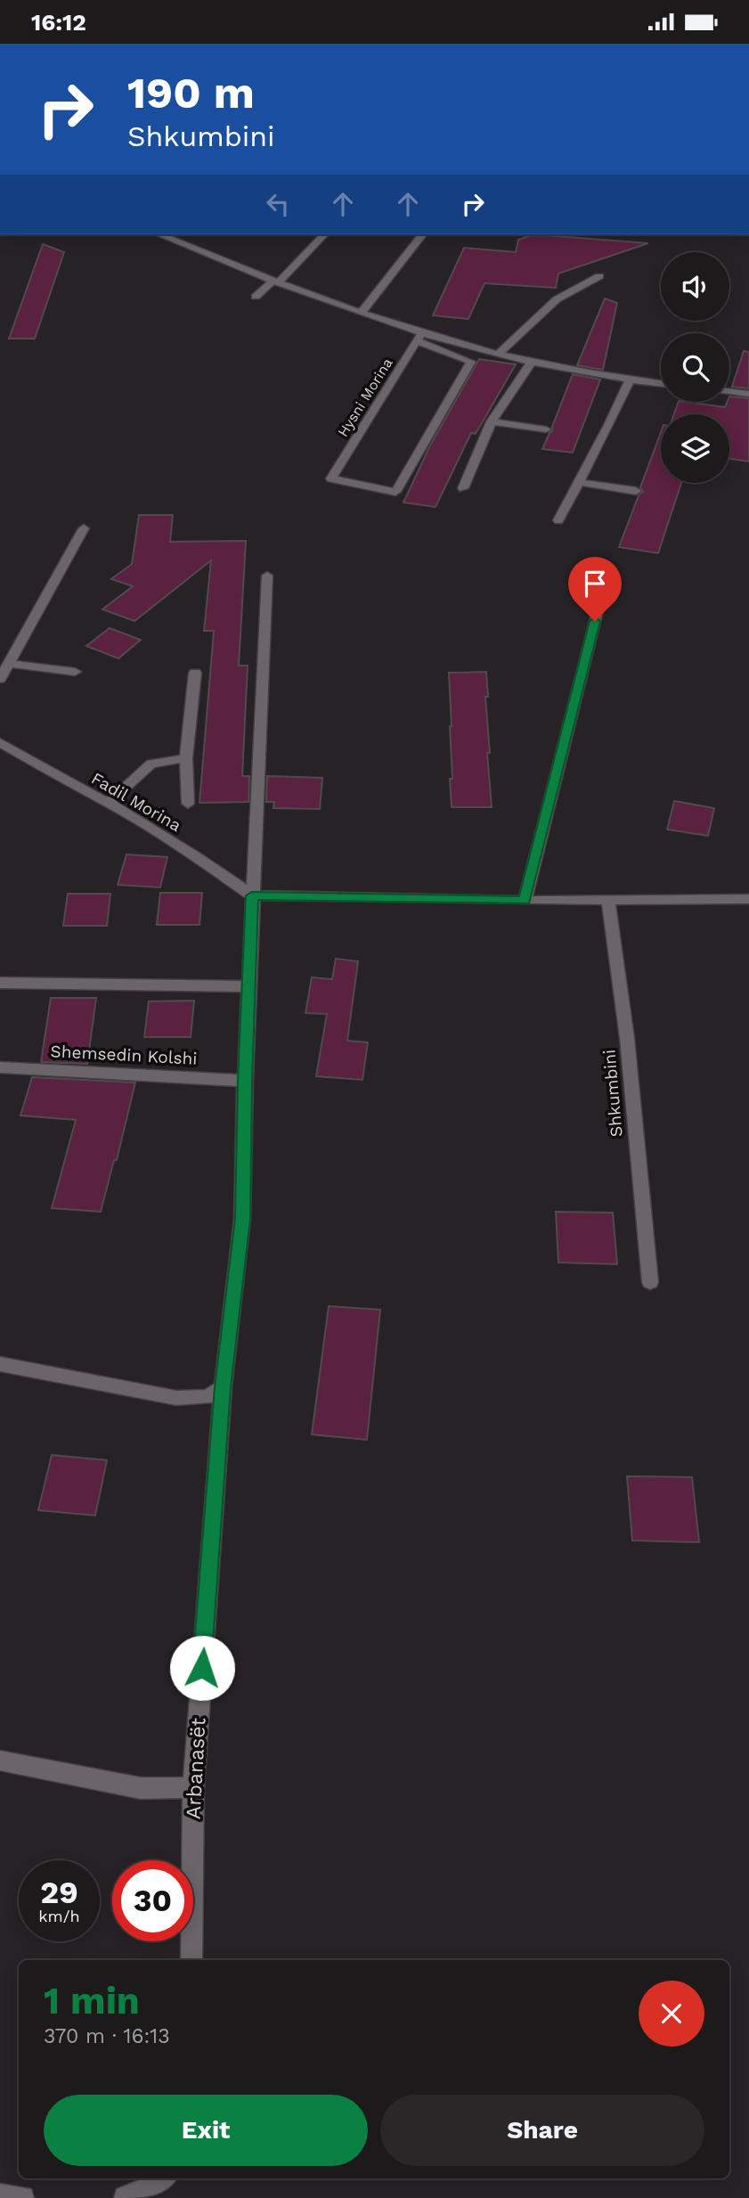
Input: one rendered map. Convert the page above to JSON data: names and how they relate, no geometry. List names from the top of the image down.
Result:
{
  "streets": {
    "street": [
      "Hysni Morina",
      "Fadil Morina",
      "Shemsedin Kolshi",
      "Shkumbini",
      "Arbanasët"
    ]
  },
  "crossings": [
    ["Fadil Morina", "Arbanasët"],
    ["Shemsedin Kolshi", "Arbanasët"]
  ],
  "page": {
    "status": "16:12",
    "turn": ["190 m", "Shkumbini"],
    "speed": "29 km/h",
    "limit": "30",
    "heading": ["1 min", "370 m · 16:13"],
    "buttons": ["Exit", "Share"]
  }
}
